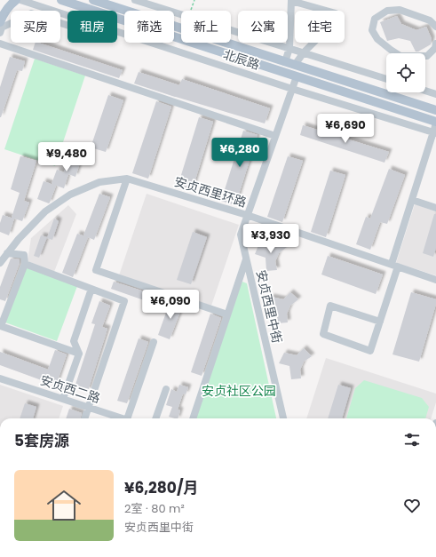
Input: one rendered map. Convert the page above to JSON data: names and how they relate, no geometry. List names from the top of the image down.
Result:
{
  "streets": {
    "main road": ["北辰路"],
    "street": ["安贞西里环路", "安贞西里中街", "安贞西二路"]
  },
  "crossings": [
    ["北辰路", "安贞西里中街"],
    ["安贞西里环路", "安贞西里中街"]
  ],
  "parks": ["安贞社区公园"],
  "page": {
    "chip": [
      "买房",
      "租房",
      "筛选",
      "新上",
      "公寓",
      "住宅"
    ],
    "price": [
      "¥6,690",
      "¥6,280",
      "¥9,480",
      "¥3,930",
      "¥6,090"
    ],
    "heading": "5套房源",
    "list": [
      {
        "name": "¥6,280/月",
        "note": "2室 · 80 m² · 安贞西里中街"
      }
    ]
  }
}
